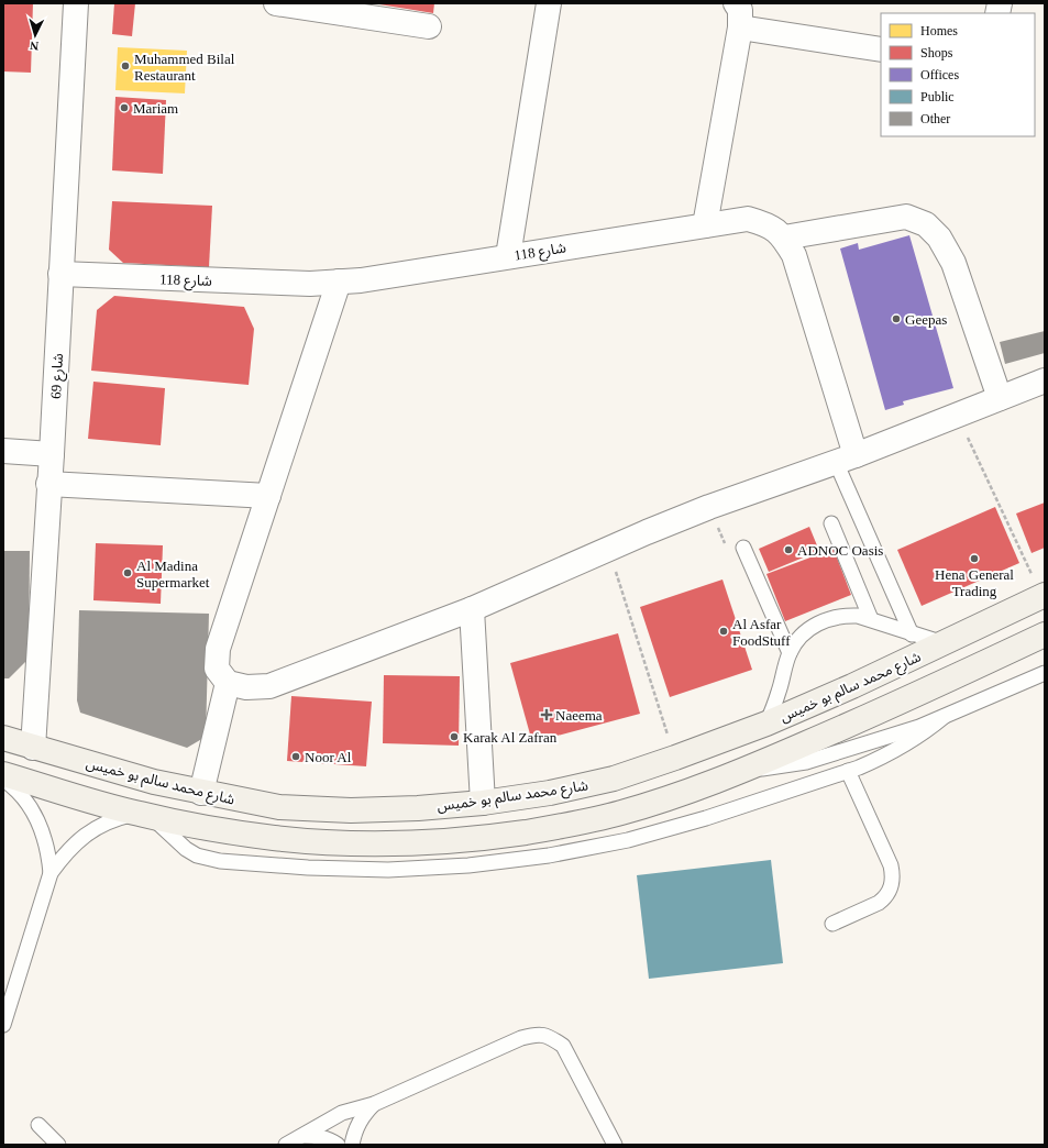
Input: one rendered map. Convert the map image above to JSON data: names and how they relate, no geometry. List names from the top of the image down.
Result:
{
  "streets": {
    "main road": ["شارع محمد سالم بو خميس"],
    "street": ["شارع 118", "شارع 69"]
  },
  "crossings": [
    ["شارع 118", "شارع 69"],
    ["شارع 69", "شارع محمد سالم بو خميس"]
  ],
  "places": {
    "other": [
      "Muhammed Bilal Restaurant",
      "Mariam",
      "Geepas",
      "ADNOC Oasis",
      "Hena General Trading",
      "Al Madina Supermarket",
      "Al Asfar FoodStuff",
      "Karak Al Zafran",
      "Noor Al"
    ],
    "health": ["Naeema"]
  },
  "legend": [
    "Homes",
    "Shops",
    "Offices",
    "Public",
    "Other"
  ],
  "north": "bottom"
}
